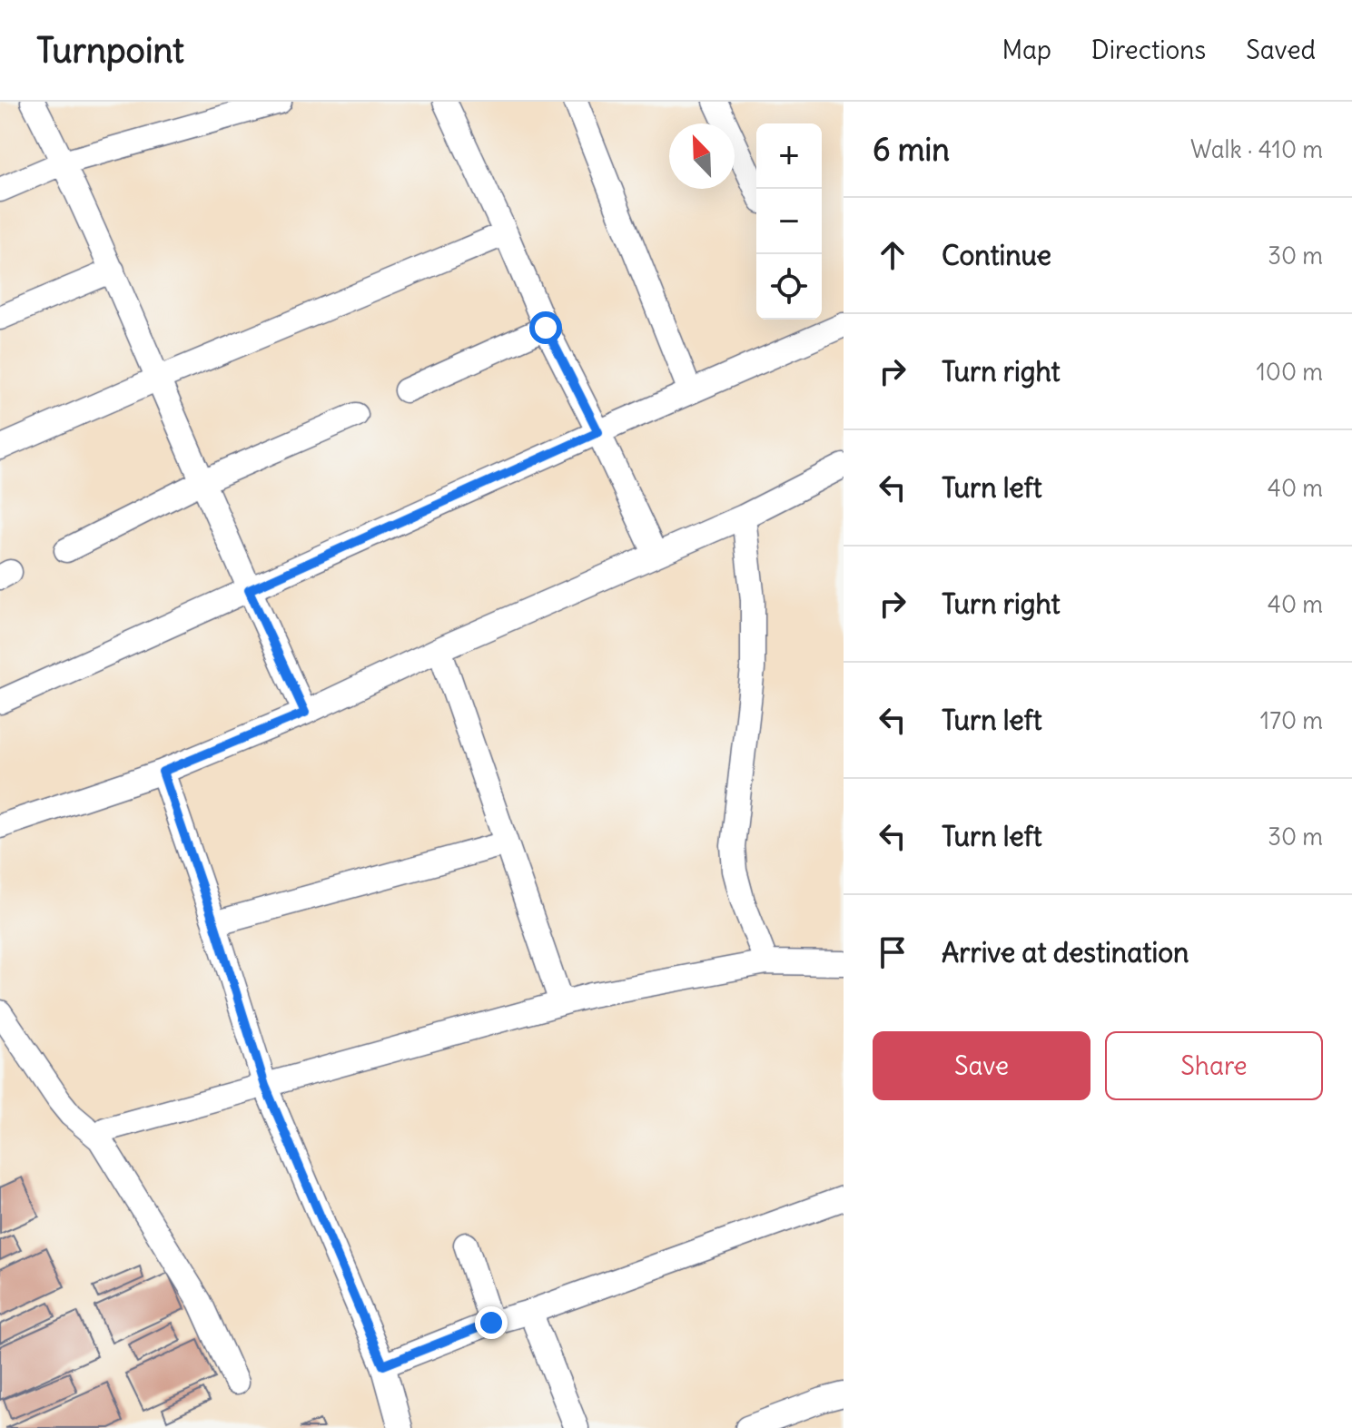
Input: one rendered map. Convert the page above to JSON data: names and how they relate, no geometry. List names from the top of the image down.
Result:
{
  "north": "top left",
  "page": {
    "header": "Turnpoint",
    "nav": ["Map", "Directions", "Saved"],
    "heading": ["6 min", "Walk · 410 m"],
    "map_buttons": ["+", "−"],
    "list": [
      ["Continue", "30 m"],
      ["Turn right", "100 m"],
      ["Turn left", "40 m"],
      ["Turn right", "40 m"],
      ["Turn left", "170 m"],
      ["Turn left", "30 m"],
      "Arrive at destination"
    ],
    "buttons": ["Save", "Share"]
  }
}
